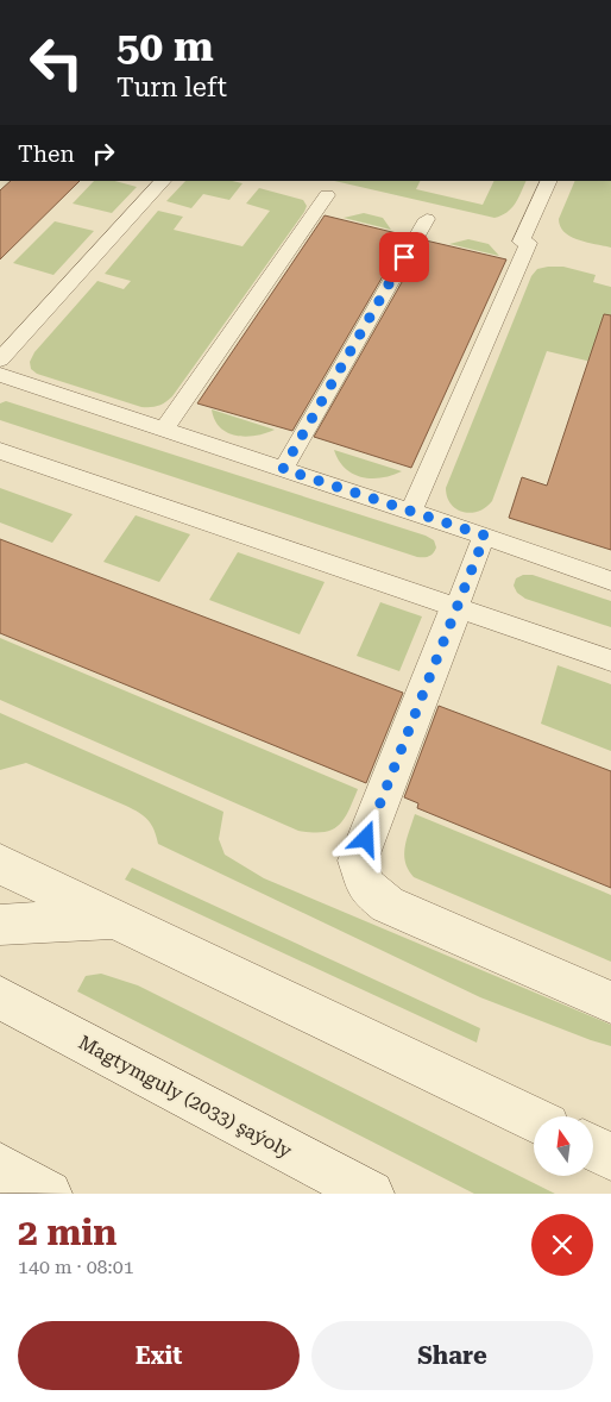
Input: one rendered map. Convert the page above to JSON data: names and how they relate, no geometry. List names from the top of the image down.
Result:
{
  "streets": {
    "street": ["Magtymguly (2033) şaýoly"]
  },
  "north": "top",
  "page": {
    "turn": ["50 m", "Turn left"],
    "then": "Then",
    "heading": ["2 min", "140 m · 08:01"],
    "buttons": ["Exit", "Share"]
  }
}
